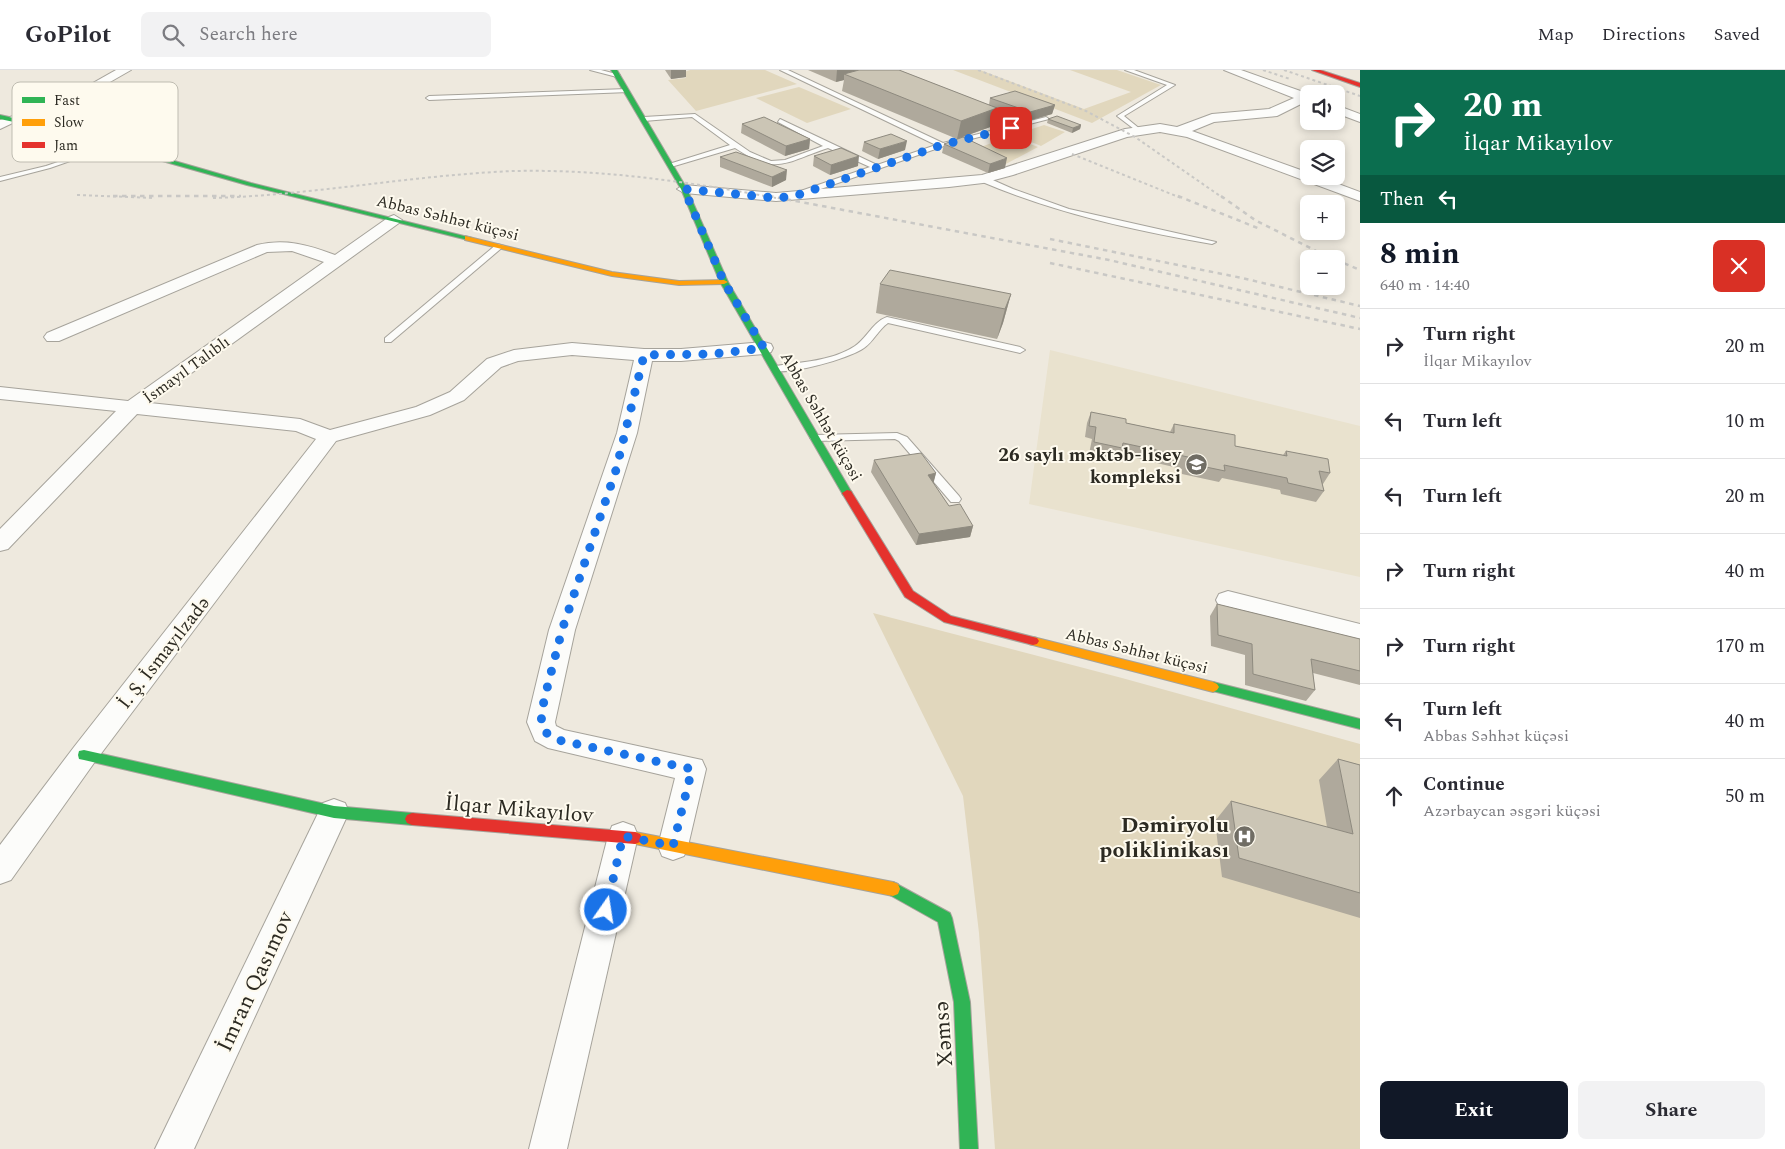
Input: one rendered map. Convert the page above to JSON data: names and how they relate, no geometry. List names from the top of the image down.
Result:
{
  "streets": {
    "main road": ["Abbas Səhhət küçəsi", "İlqar Mikayılov", "Xəmsə"],
    "street": ["İsmayıl Talıblı", "İ. Ş. İsmayılzadə", "İmran Qasımov"]
  },
  "crossings": [
    ["Abbas Səhhət küçəsi", "İsmayıl Talıblı"],
    ["İ. Ş. İsmayılzadə", "İlqar Mikayılov"],
    ["İlqar Mikayılov", "İmran Qasımov"],
    ["İlqar Mikayılov", "Xəmsə"]
  ],
  "places": {
    "school or university": ["26 saylı məktəb-lisey kompleksi"],
    "hospital": ["Dəmiryolu poliklinikası"]
  },
  "legend": ["Fast", "Slow", "Jam"],
  "page": {
    "header": "GoPilot",
    "search": "Search here",
    "nav": ["Map", "Directions", "Saved"],
    "turn": ["20 m", "İlqar Mikayılov"],
    "map_buttons": ["+", "−"],
    "then": "Then",
    "heading": ["8 min", "640 m · 14:40"],
    "list": [
      {
        "name": "Turn right",
        "note": "İlqar Mikayılov",
        "value": "20 m"
      },
      {
        "name": "Turn left",
        "value": "10 m"
      },
      {
        "name": "Turn left",
        "value": "20 m"
      },
      {
        "name": "Turn right",
        "value": "40 m"
      },
      {
        "name": "Turn right",
        "value": "170 m"
      },
      {
        "name": "Turn left",
        "note": "Abbas Səhhət küçəsi",
        "value": "40 m"
      },
      {
        "name": "Continue",
        "note": "Azərbaycan əsgəri küçəsi",
        "value": "50 m"
      }
    ],
    "buttons": ["Exit", "Share"]
  }
}
